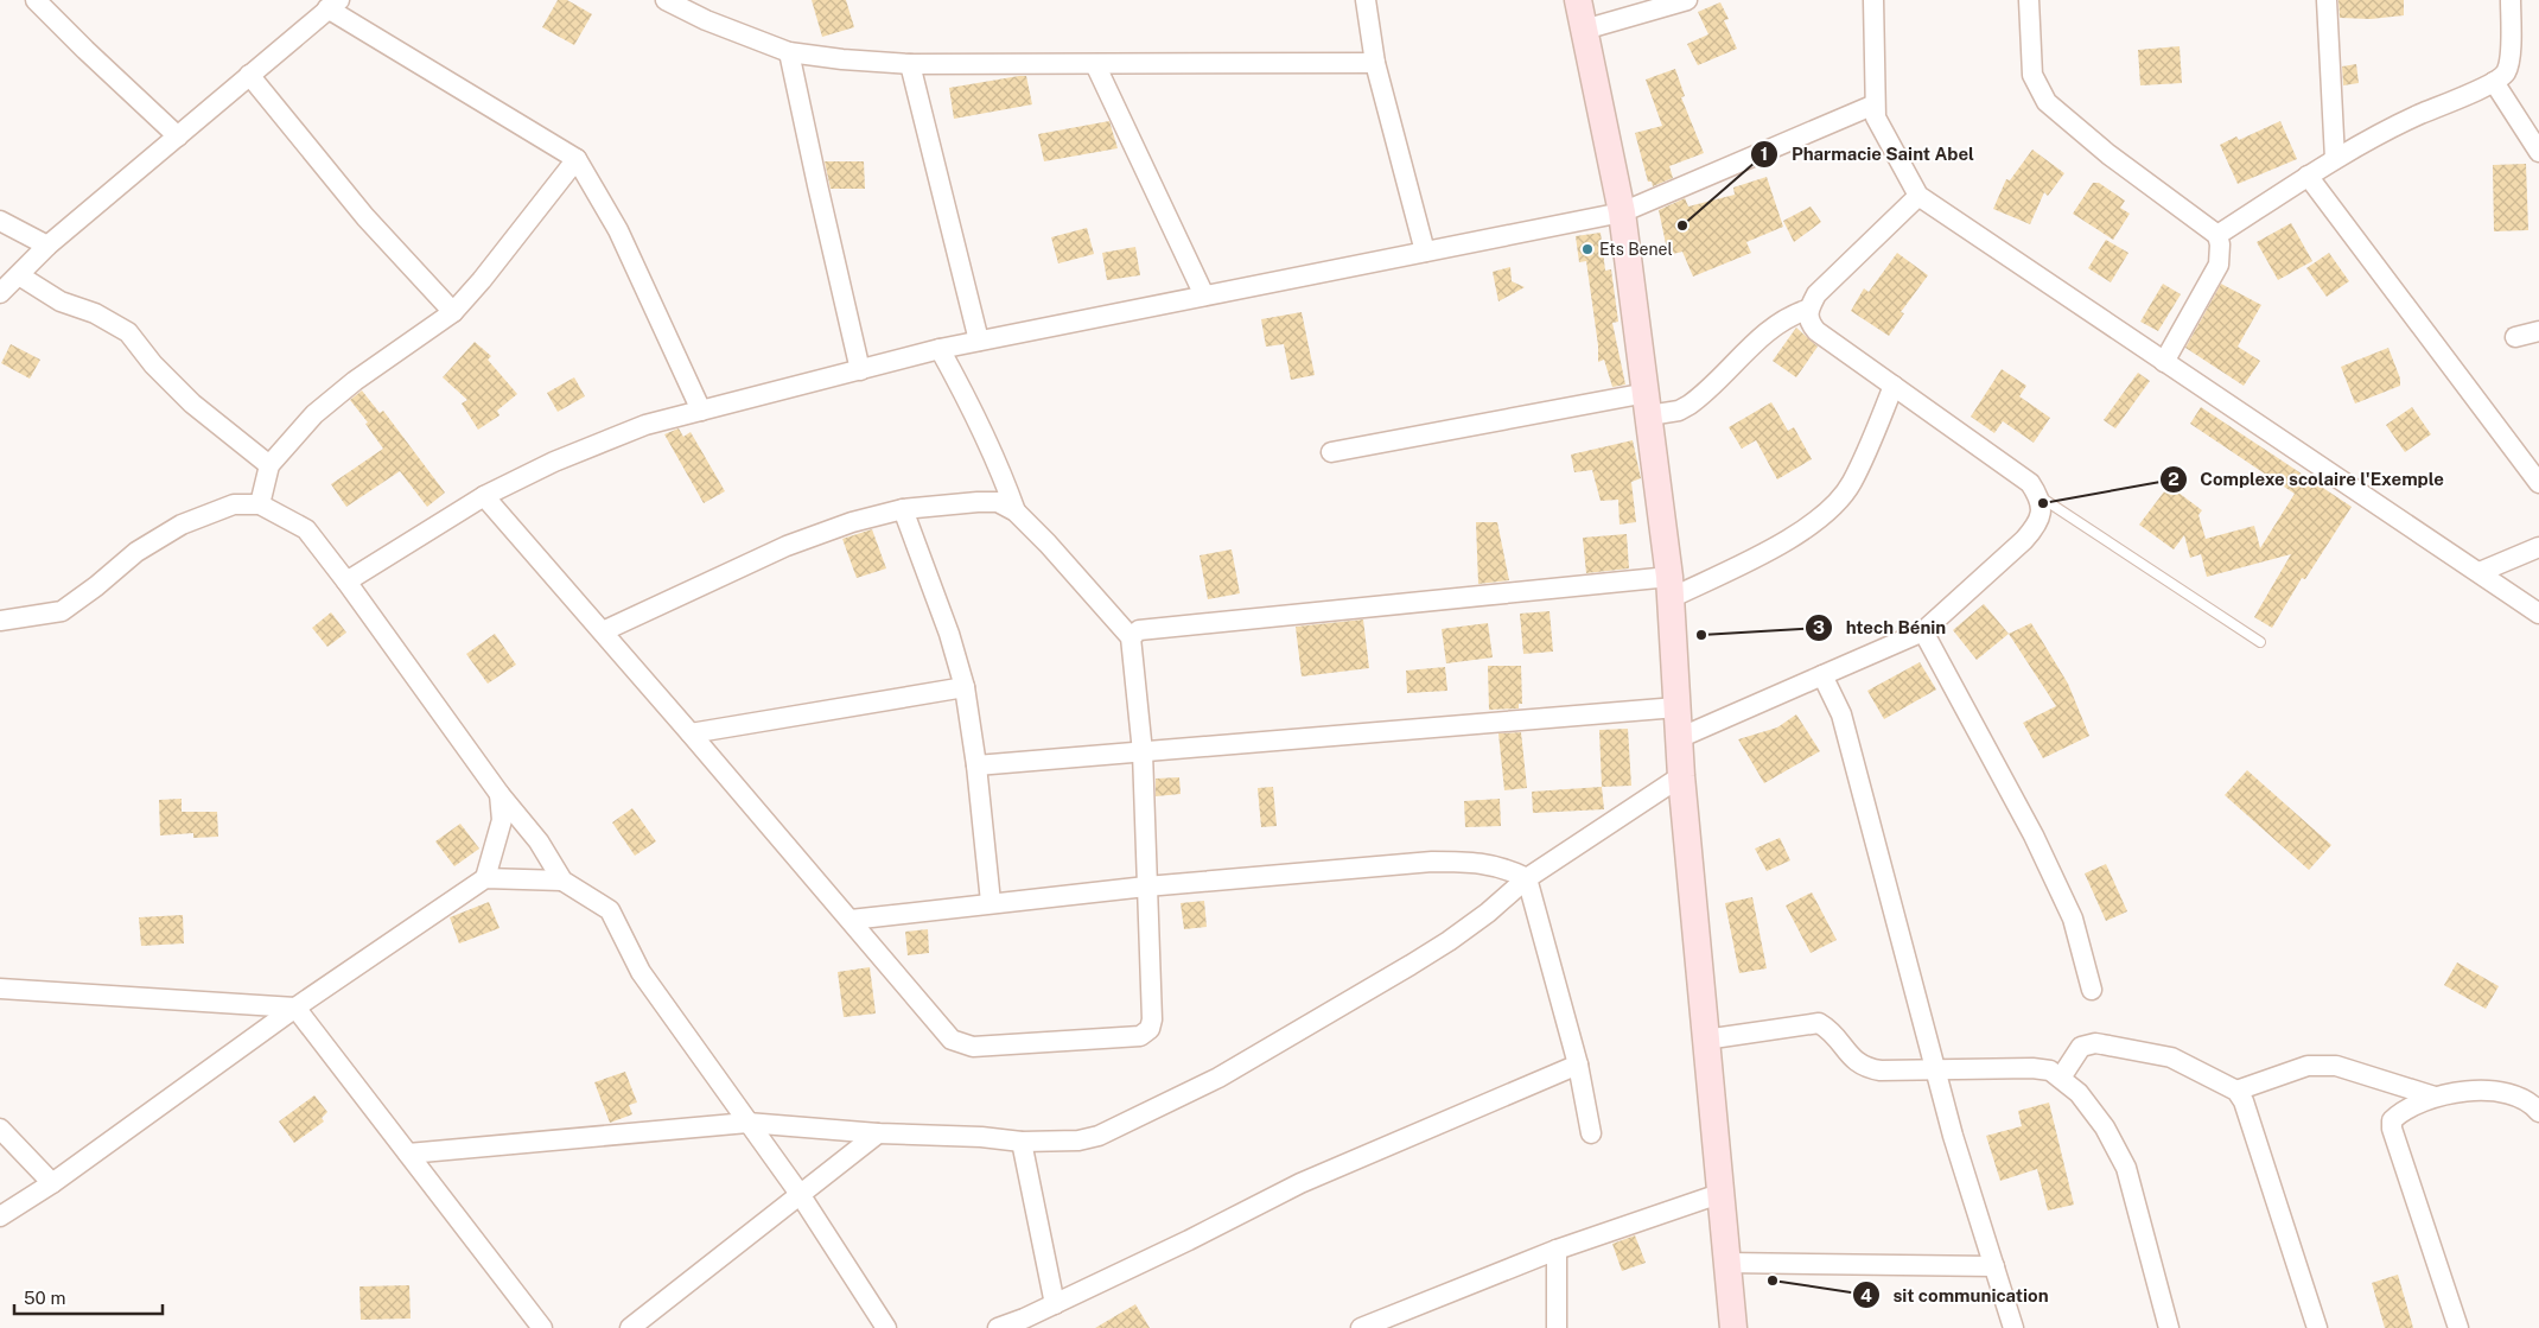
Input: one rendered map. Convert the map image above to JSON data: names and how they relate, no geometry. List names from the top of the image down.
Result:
{
  "places": [
    "Pharmacie Saint Abel",
    "Ets Benel",
    "Complexe scolaire l'Exemple",
    "htech Bénin",
    "sit communication"
  ],
  "scale_bar": "50 m"
}
